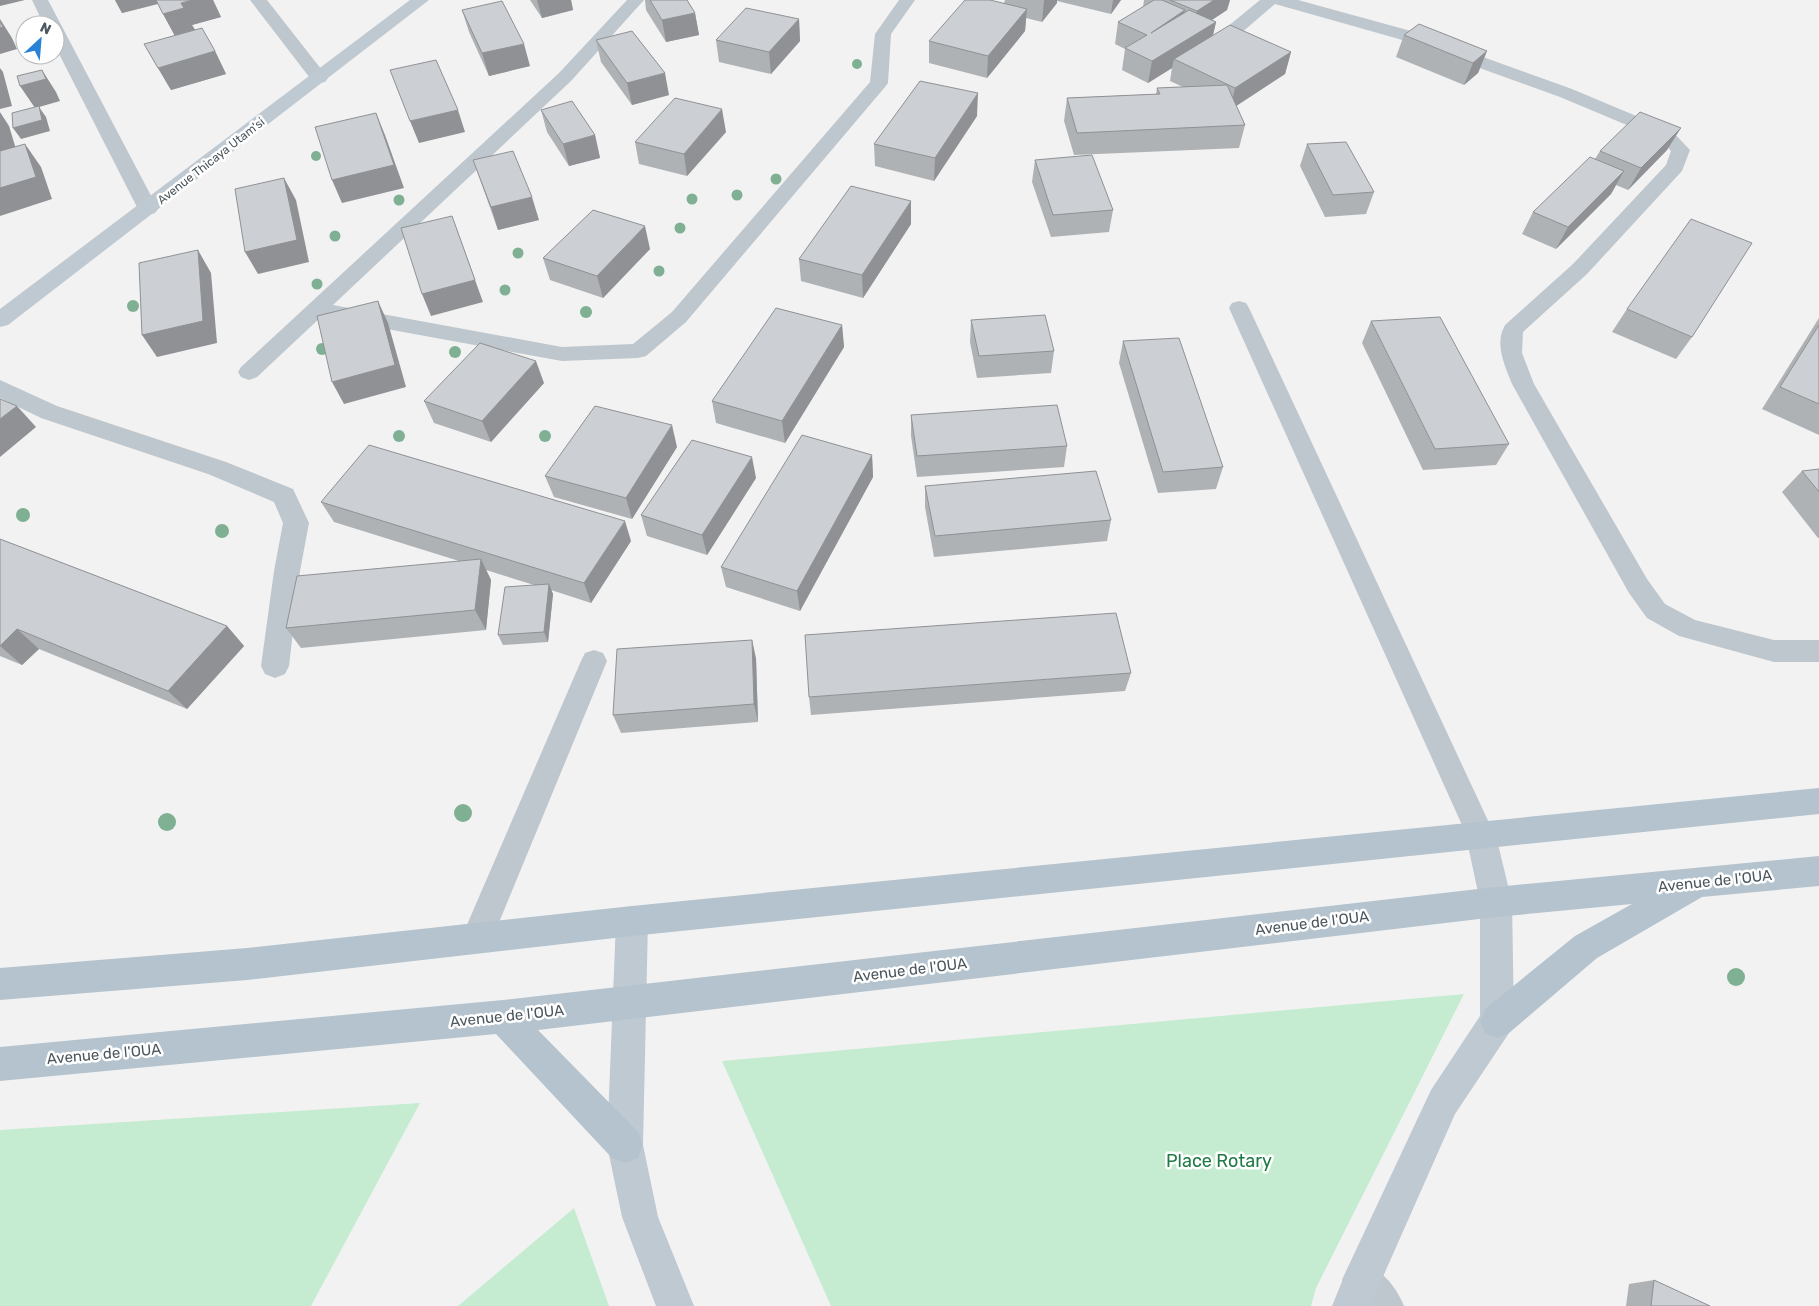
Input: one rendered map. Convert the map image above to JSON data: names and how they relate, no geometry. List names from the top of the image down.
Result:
{
  "streets": {
    "main road": ["Avenue de l'OUA"],
    "street": ["Avenue Thicaya Utam'si"]
  },
  "parks": ["Place Rotary"],
  "north": "top right"
}
